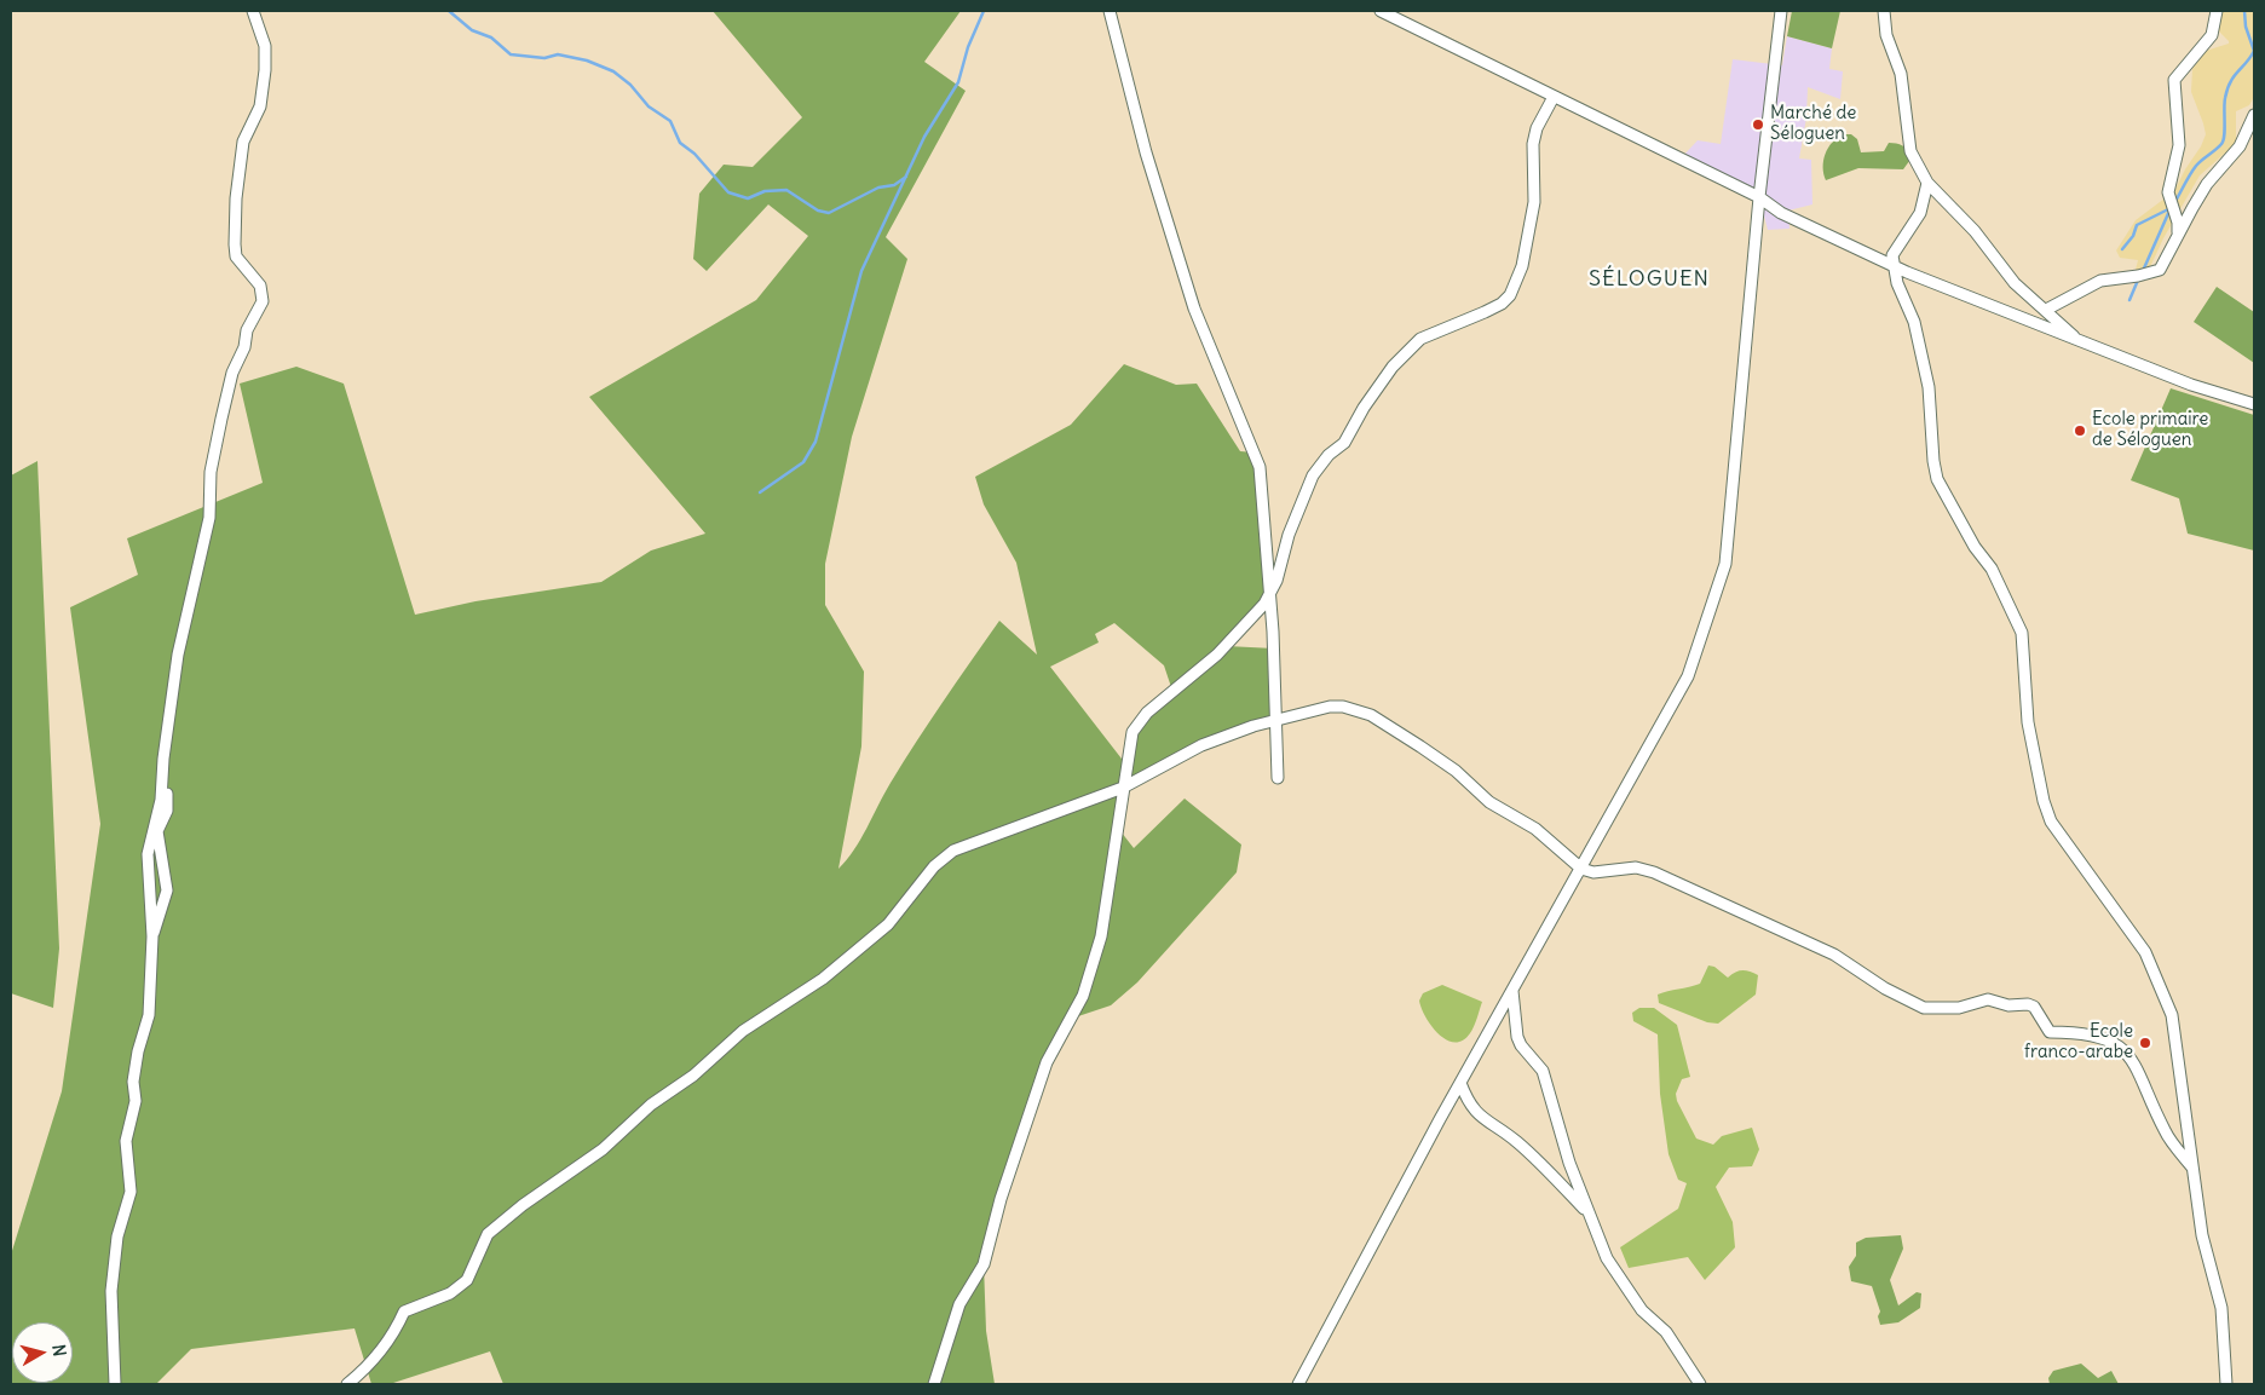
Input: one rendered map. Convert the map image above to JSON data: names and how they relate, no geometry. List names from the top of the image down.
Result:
{
  "districts": ["SÉLOGUEN"],
  "places": ["Marché de Séloguen", "Ecole primaire de Séloguen", "Ecole franco-arabe"],
  "north": "right"
}
